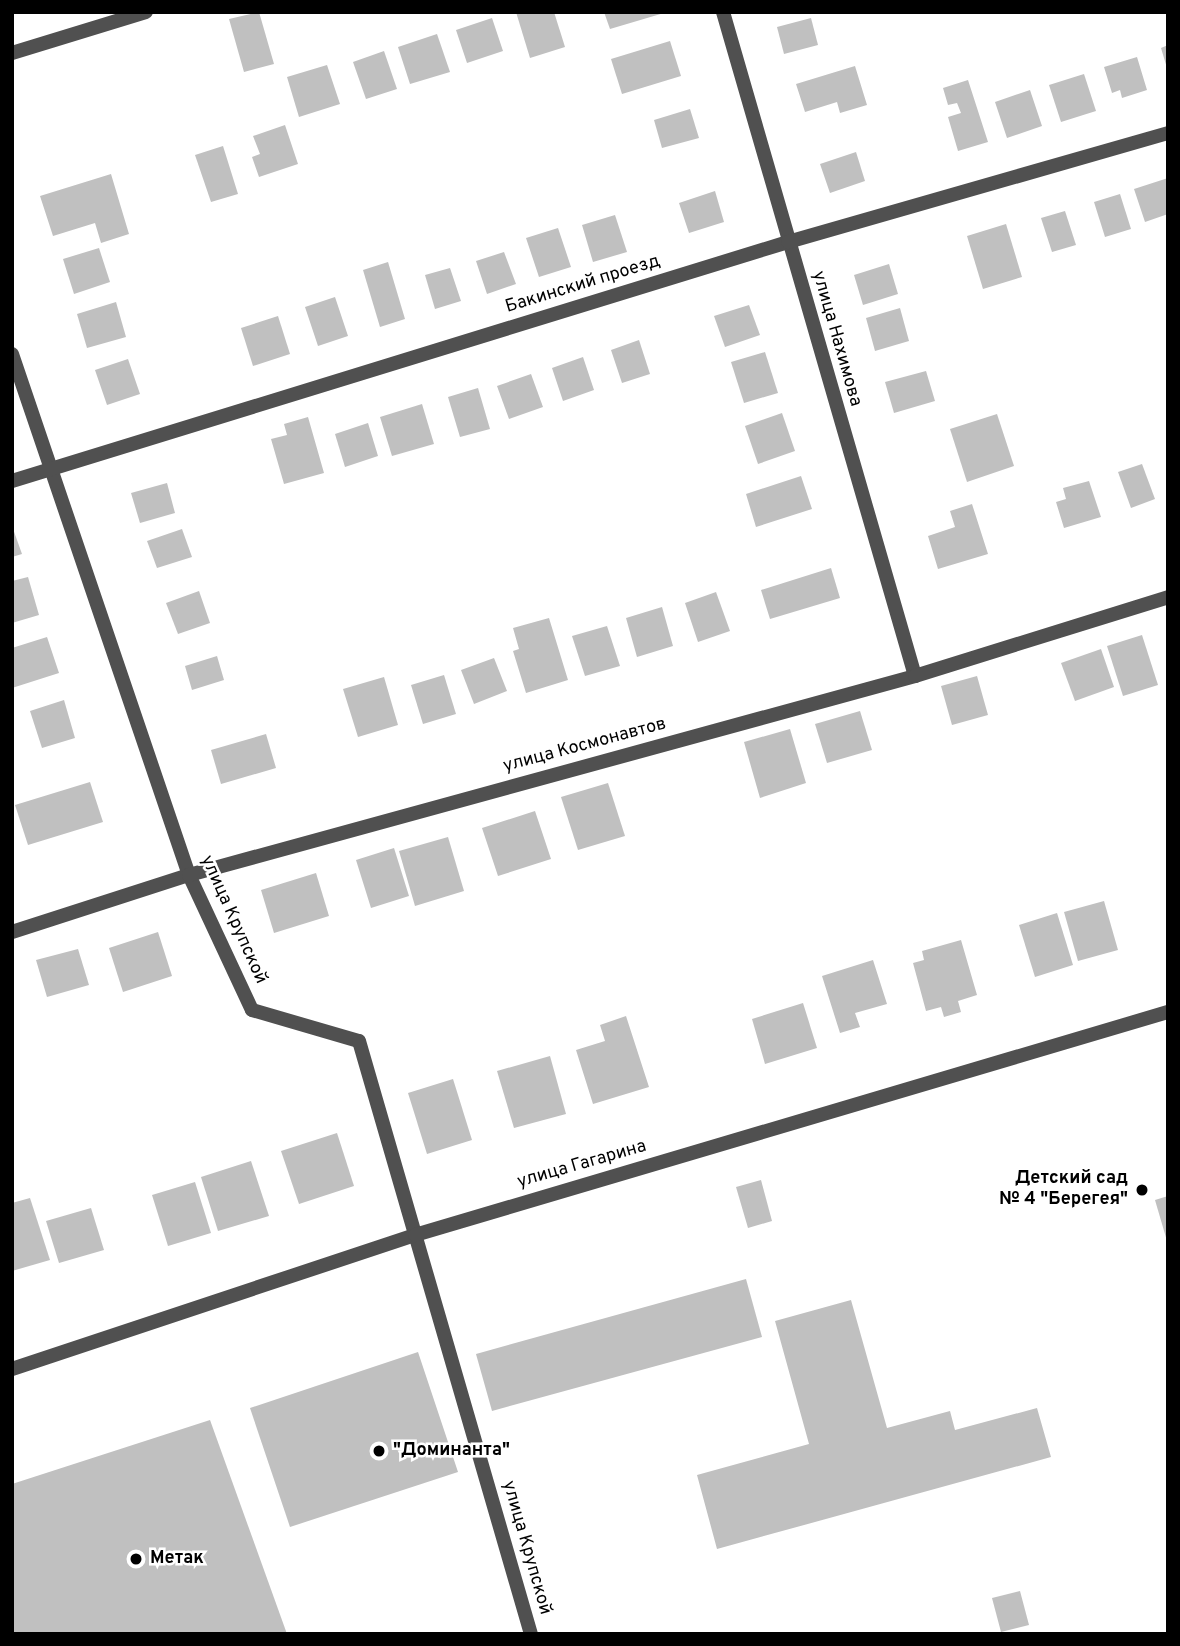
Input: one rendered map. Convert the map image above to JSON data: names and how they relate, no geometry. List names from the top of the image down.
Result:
{
  "streets": {
    "street": [
      "Бакинский проезд",
      "улица Нахимова",
      "улица Космонавтов",
      "улица Крупской",
      "улица Гагарина"
    ]
  },
  "crossings": [
    ["Бакинский проезд", "улица Нахимова"],
    ["Бакинский проезд", "улица Крупской"],
    ["улица Нахимова", "улица Космонавтов"],
    ["улица Космонавтов", "улица Крупской"],
    ["улица Крупской", "улица Гагарина"]
  ],
  "places": ["Детский сад № 4 \"Берегея\"", "\"Доминанта\"", "Метак"]
}
